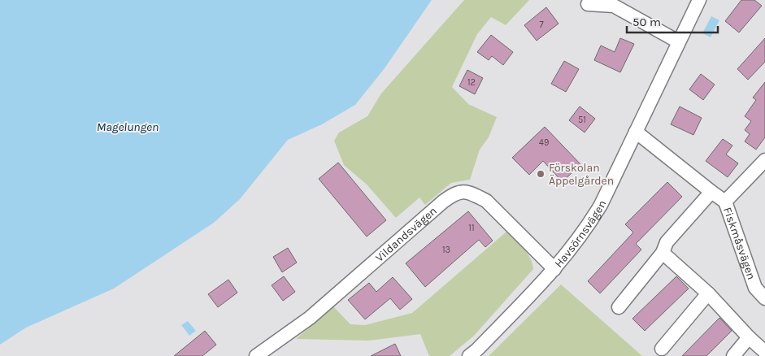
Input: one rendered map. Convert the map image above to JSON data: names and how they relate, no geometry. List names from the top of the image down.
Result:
{
  "streets": {
    "street": ["Vildandsvägen", "Havsörnsvägen", "Fiskmåsvägen"]
  },
  "crossings": [
    ["Vildandsvägen", "Havsörnsvägen"],
    ["Havsörnsvägen", "Fiskmåsvägen"]
  ],
  "water": ["Magelungen"],
  "places": ["Förskolan Äppelgården"],
  "house_numbers": [
    "7",
    "12",
    "51",
    "49",
    "11",
    "13"
  ],
  "scale_bar": "50 m"
}
